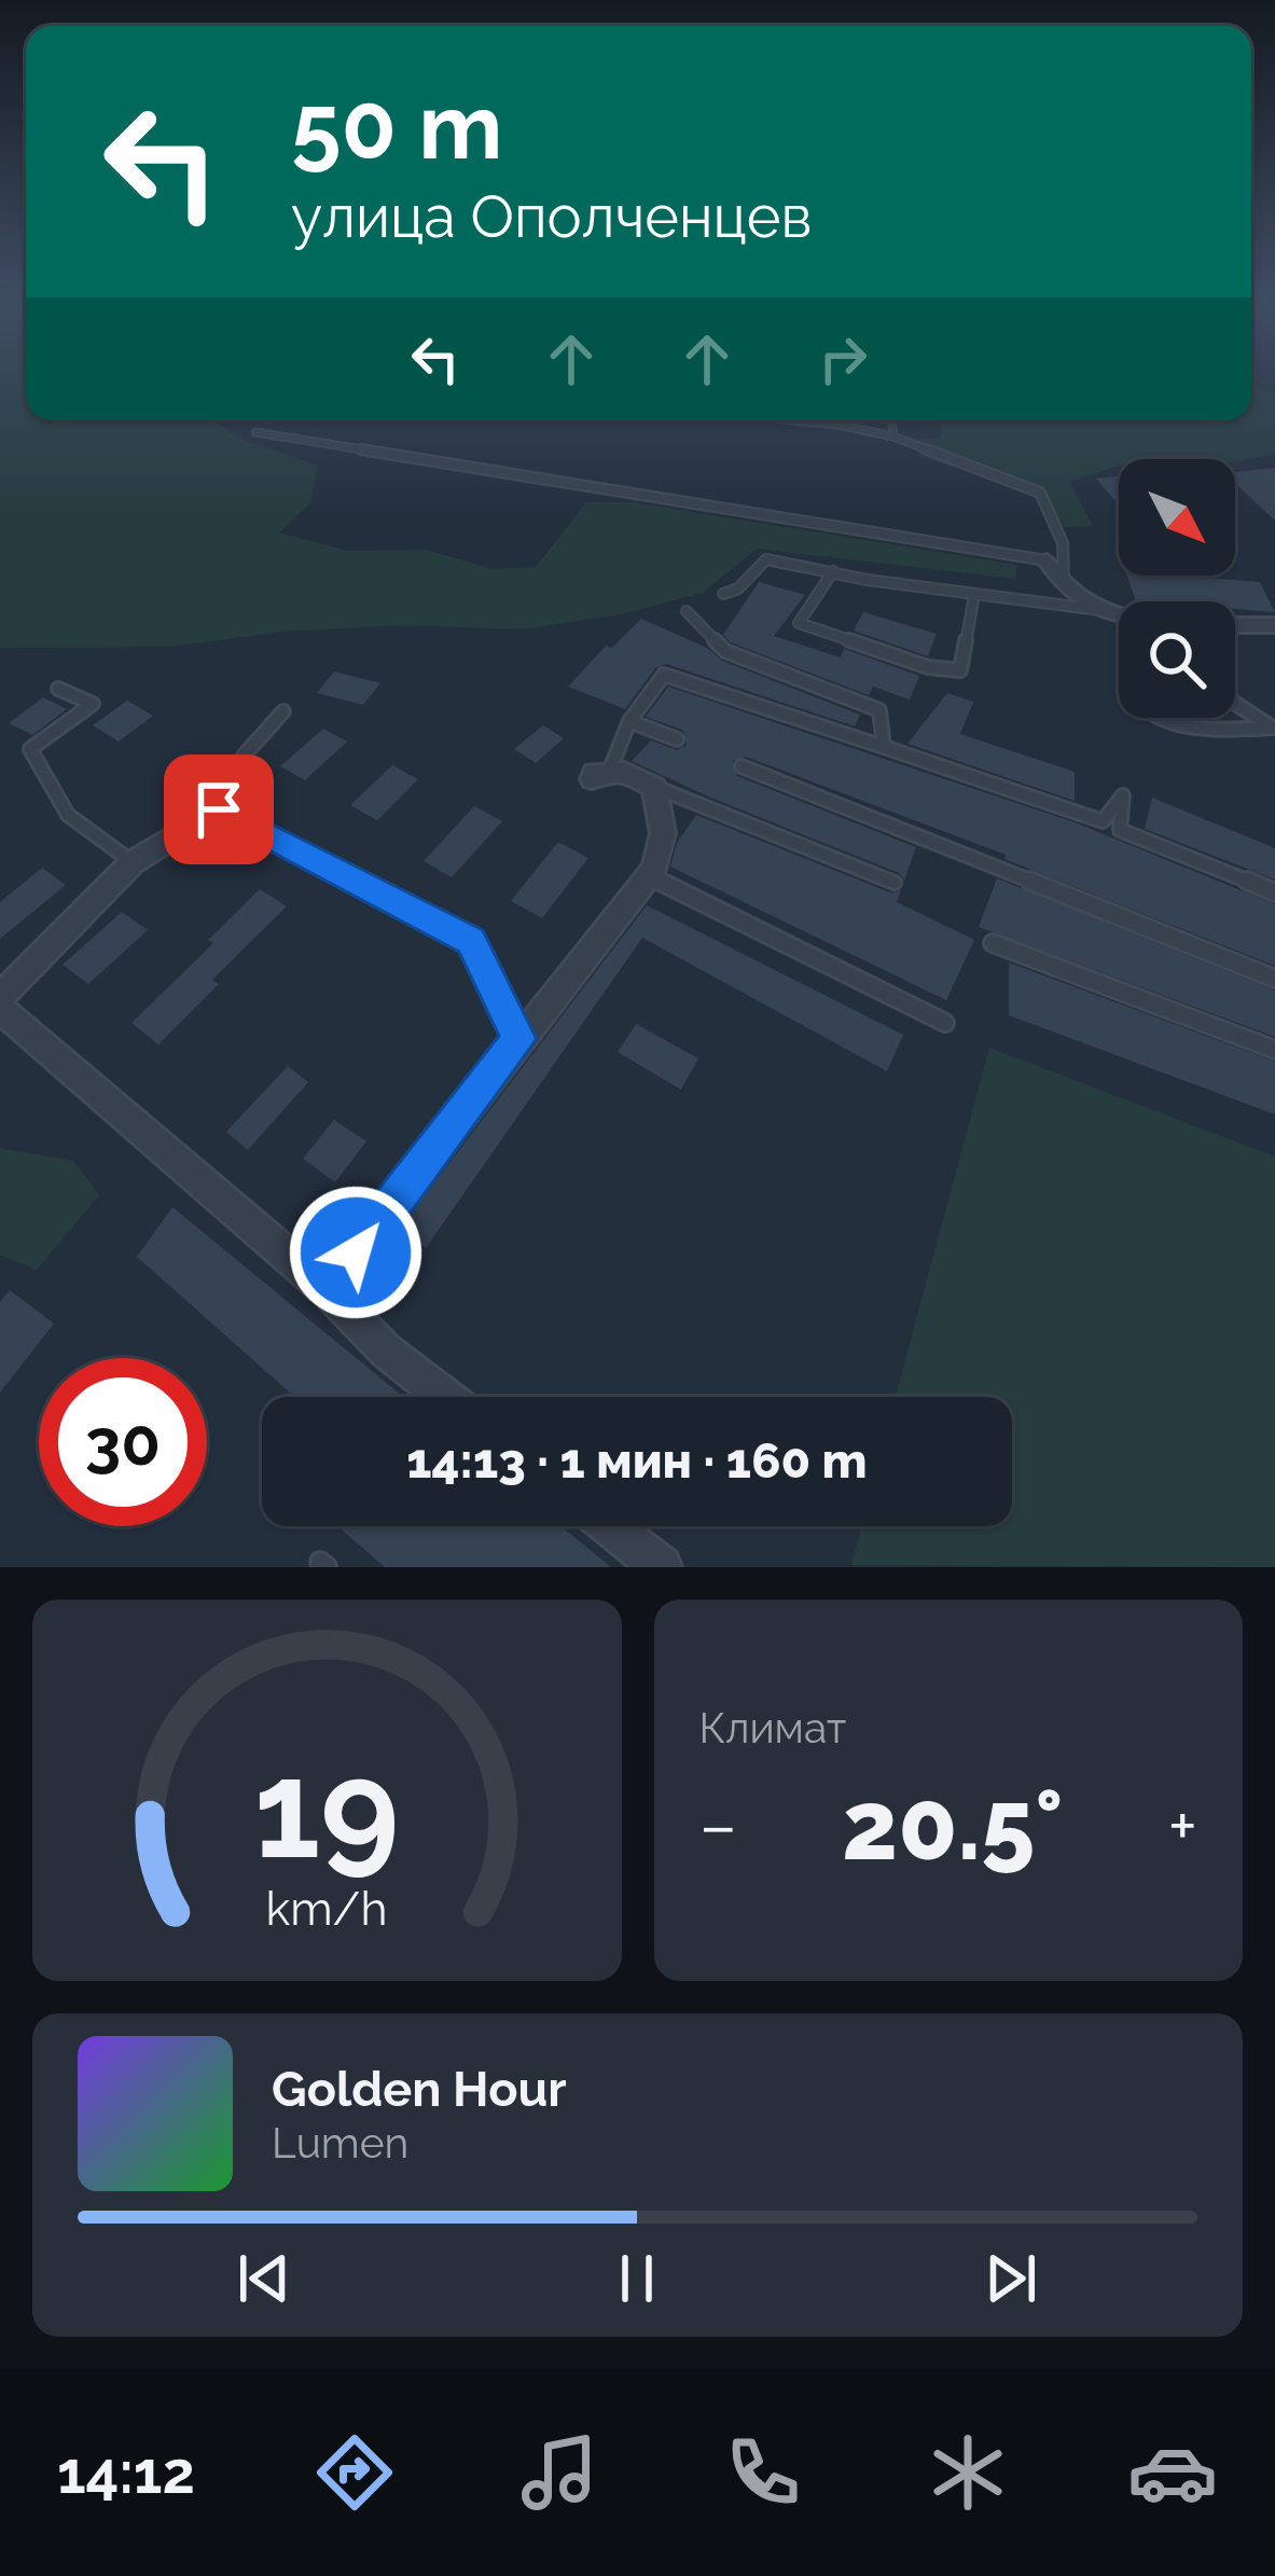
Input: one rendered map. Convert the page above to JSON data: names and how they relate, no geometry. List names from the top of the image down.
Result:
{
  "north": "bottom right",
  "page": {
    "turn": ["50 m", "улица Ополченцев"],
    "limit": "30",
    "trip": "14:13 · 1 мин · 160 m",
    "tile": "Климат",
    "heat": ["−", "20.5°", "+"],
    "song": ["Golden Hour", "Lumen"],
    "tabs": "14:12",
    "gauge": ["19", "km/h"]
  }
}
